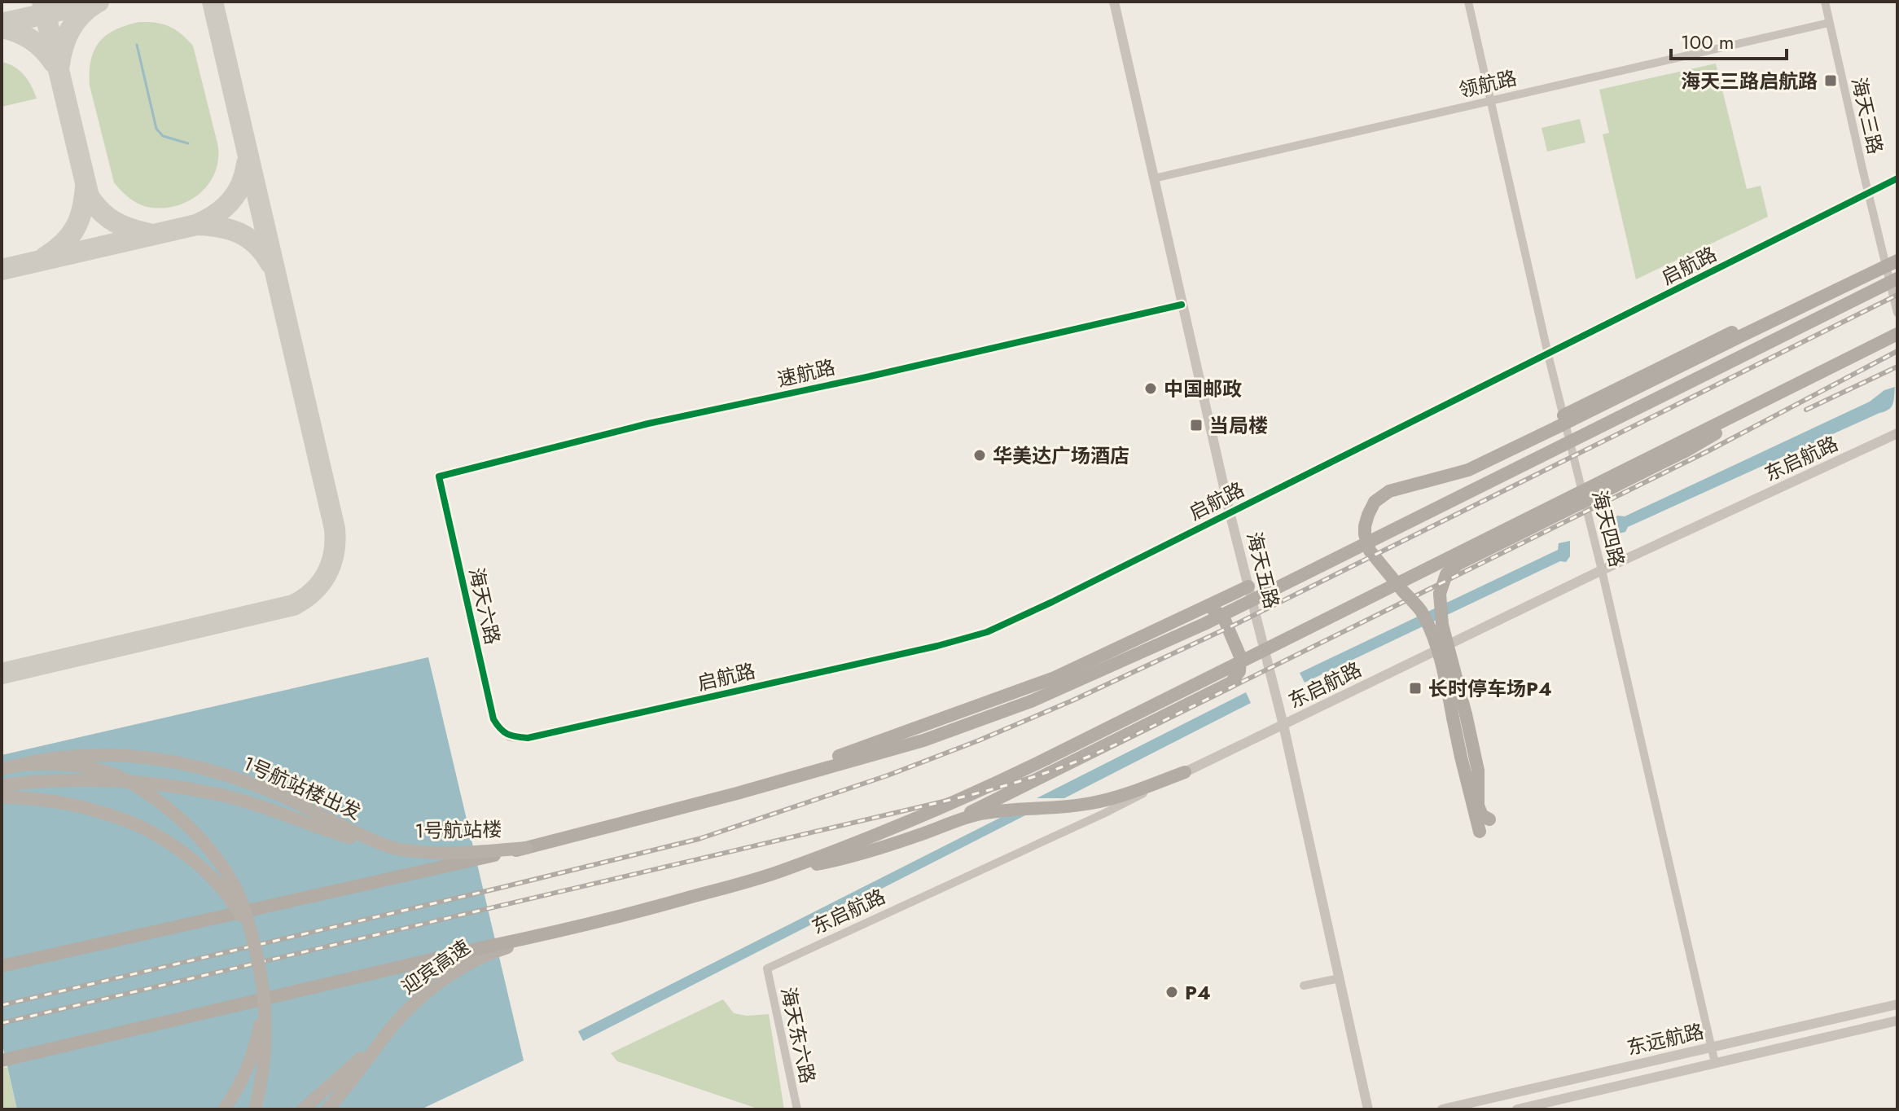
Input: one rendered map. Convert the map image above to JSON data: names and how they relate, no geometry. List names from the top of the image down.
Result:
{
  "streets": {
    "main road": ["1号航站楼出发", "1号航站楼", "迎宾高速"],
    "street": [
      "领航路",
      "海天三路",
      "启航路",
      "速航路",
      "东启航路",
      "海天四路",
      "海天五路",
      "海天六路",
      "海天东六路",
      "东远航路"
    ]
  },
  "crossings": [
    ["领航路", "海天三路"],
    ["领航路", "海天四路"],
    ["领航路", "海天五路"],
    ["海天三路", "启航路"],
    ["启航路", "海天四路"],
    ["启航路", "海天五路"],
    ["启航路", "海天六路"],
    ["速航路", "海天五路"],
    ["速航路", "海天六路"],
    ["东启航路", "海天四路"],
    ["东启航路", "海天五路"],
    ["东启航路", "海天东六路"],
    ["海天四路", "东远航路"],
    ["1号航站楼出发", "1号航站楼"]
  ],
  "places": {
    "transit": ["海天三路启航路", "当局楼", "长时停车场P4"],
    "other": ["中国邮政", "华美达广场酒店", "P4"]
  },
  "scale_bar": "100 m"
}
